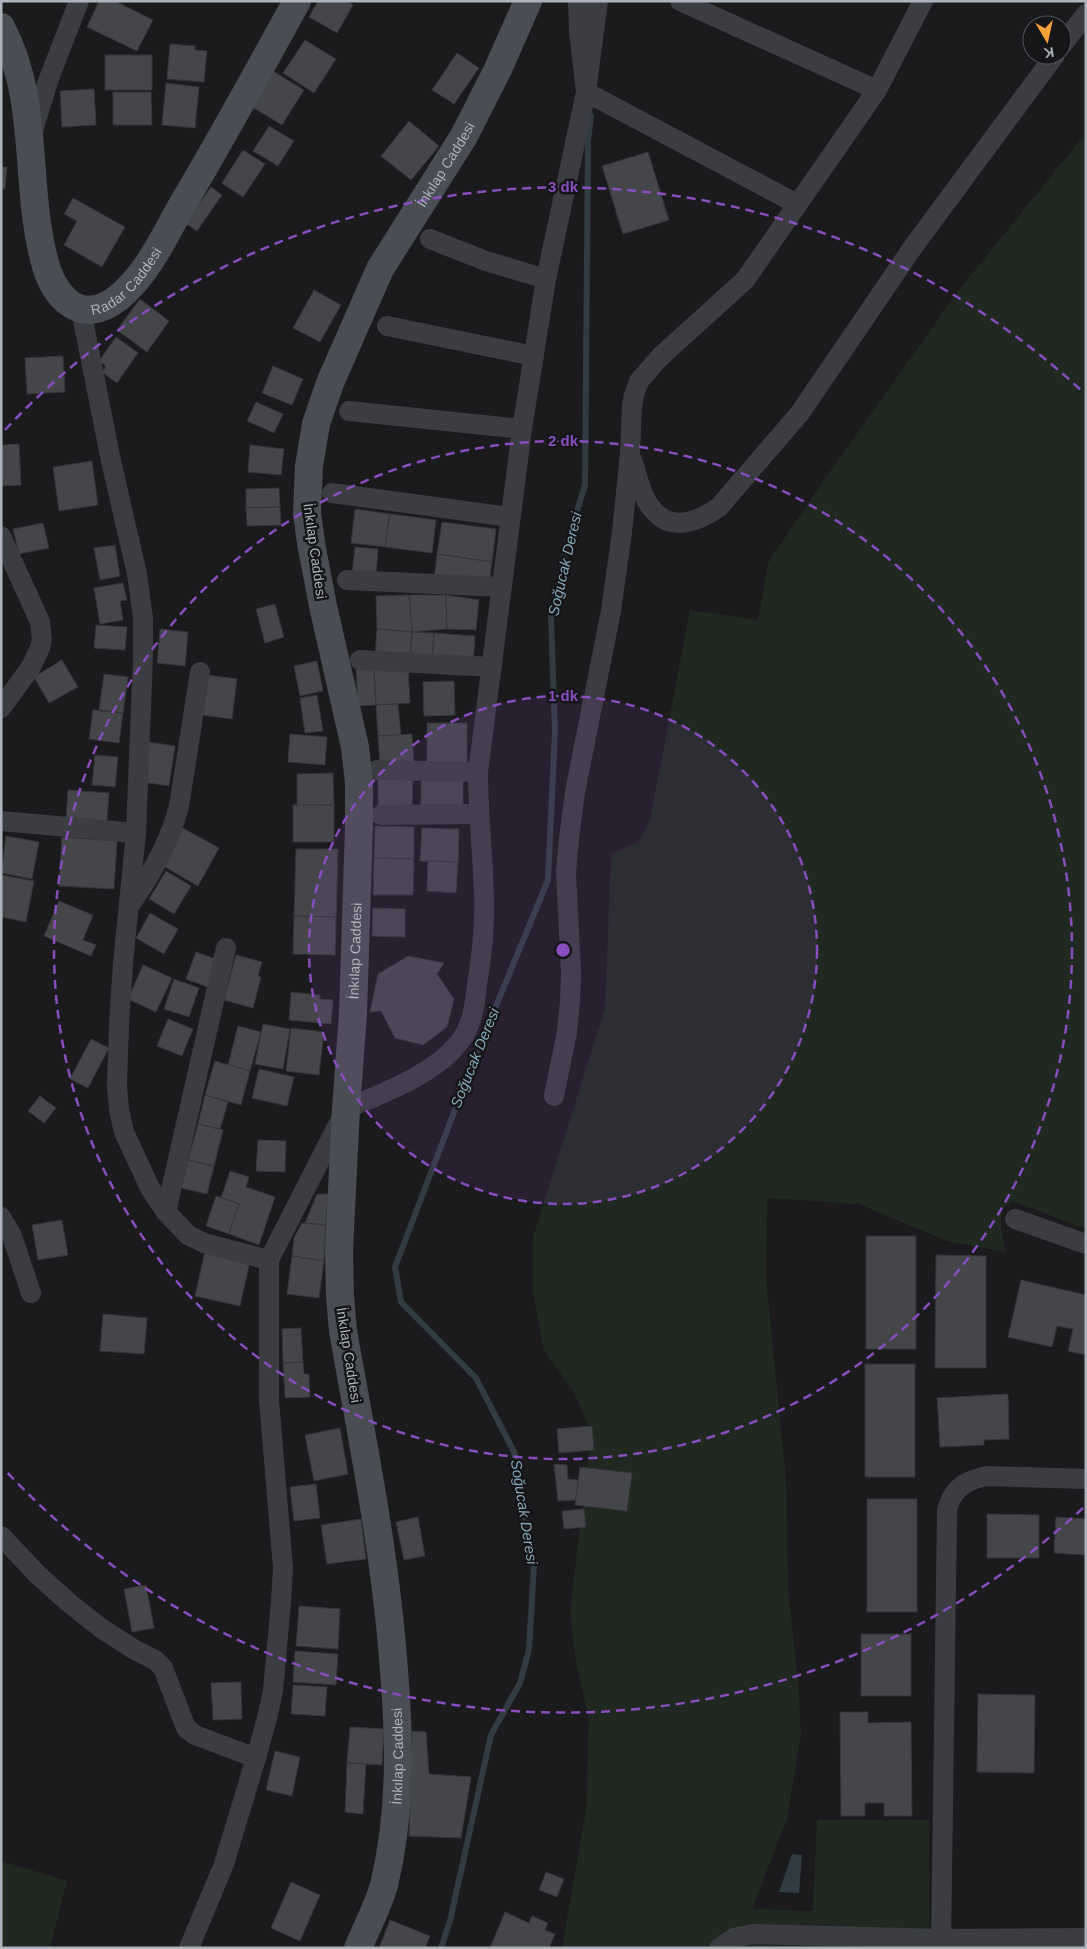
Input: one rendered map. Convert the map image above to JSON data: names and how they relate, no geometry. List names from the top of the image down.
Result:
{
  "streets": {
    "street": ["İnkılap Caddesi", "Radar Caddesi"]
  },
  "water": ["Soğucak Deresi"],
  "north": "bottom",
  "rings": ["3 dk", "2 dk", "1 dk"]
}
